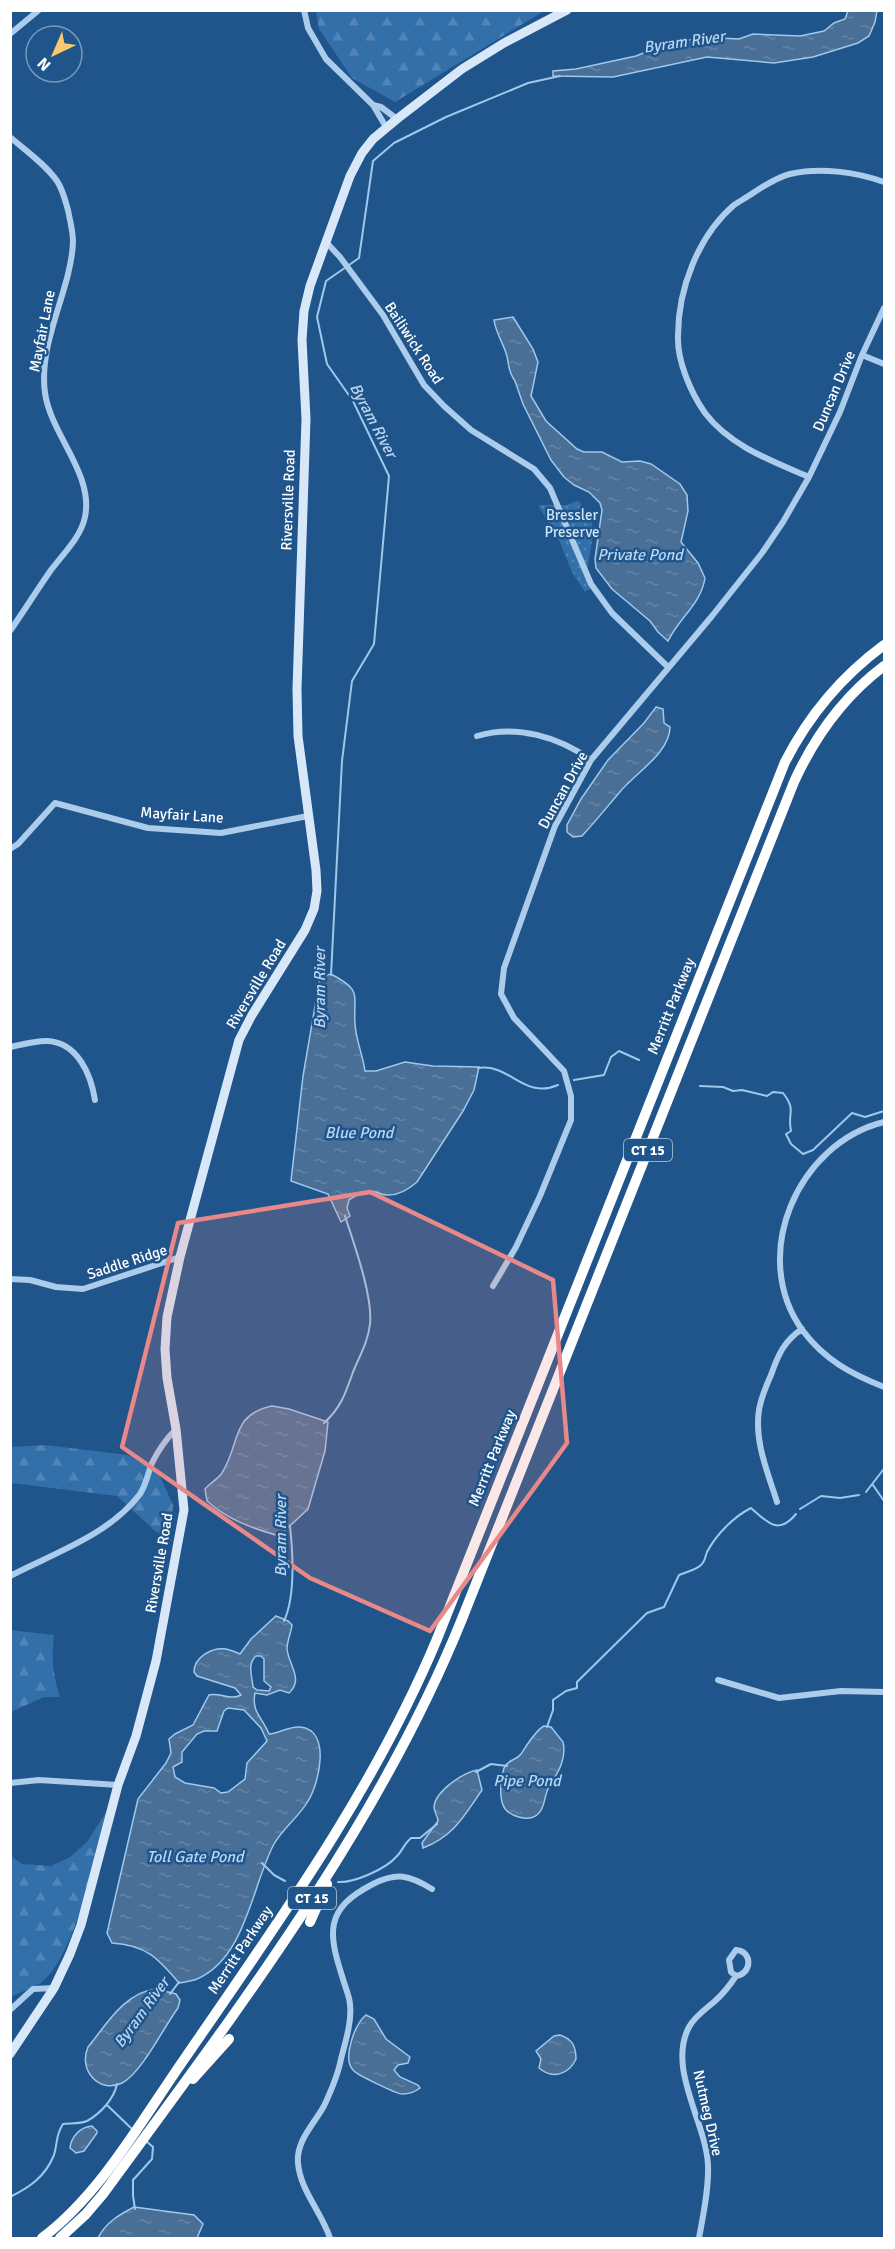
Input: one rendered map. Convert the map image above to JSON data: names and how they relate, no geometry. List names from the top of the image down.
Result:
{
  "streets": {
    "highway": ["Merritt Parkway", "CT 15"],
    "street": [
      "Mayfair Lane",
      "Bailiwick Road",
      "Duncan Drive",
      "Riversville Road",
      "Saddle Ridge",
      "Nutmeg Drive"
    ]
  },
  "crossings": [
    ["Mayfair Lane", "Riversville Road"],
    ["Bailiwick Road", "Duncan Drive"],
    ["Bailiwick Road", "Riversville Road"],
    ["Riversville Road", "Saddle Ridge"]
  ],
  "water": [
    "Byram River",
    "Private Pond",
    "Blue Pond",
    "Pipe Pond",
    "Toll Gate Pond"
  ],
  "parks": ["Bressler Preserve"],
  "north": "bottom left"
}
